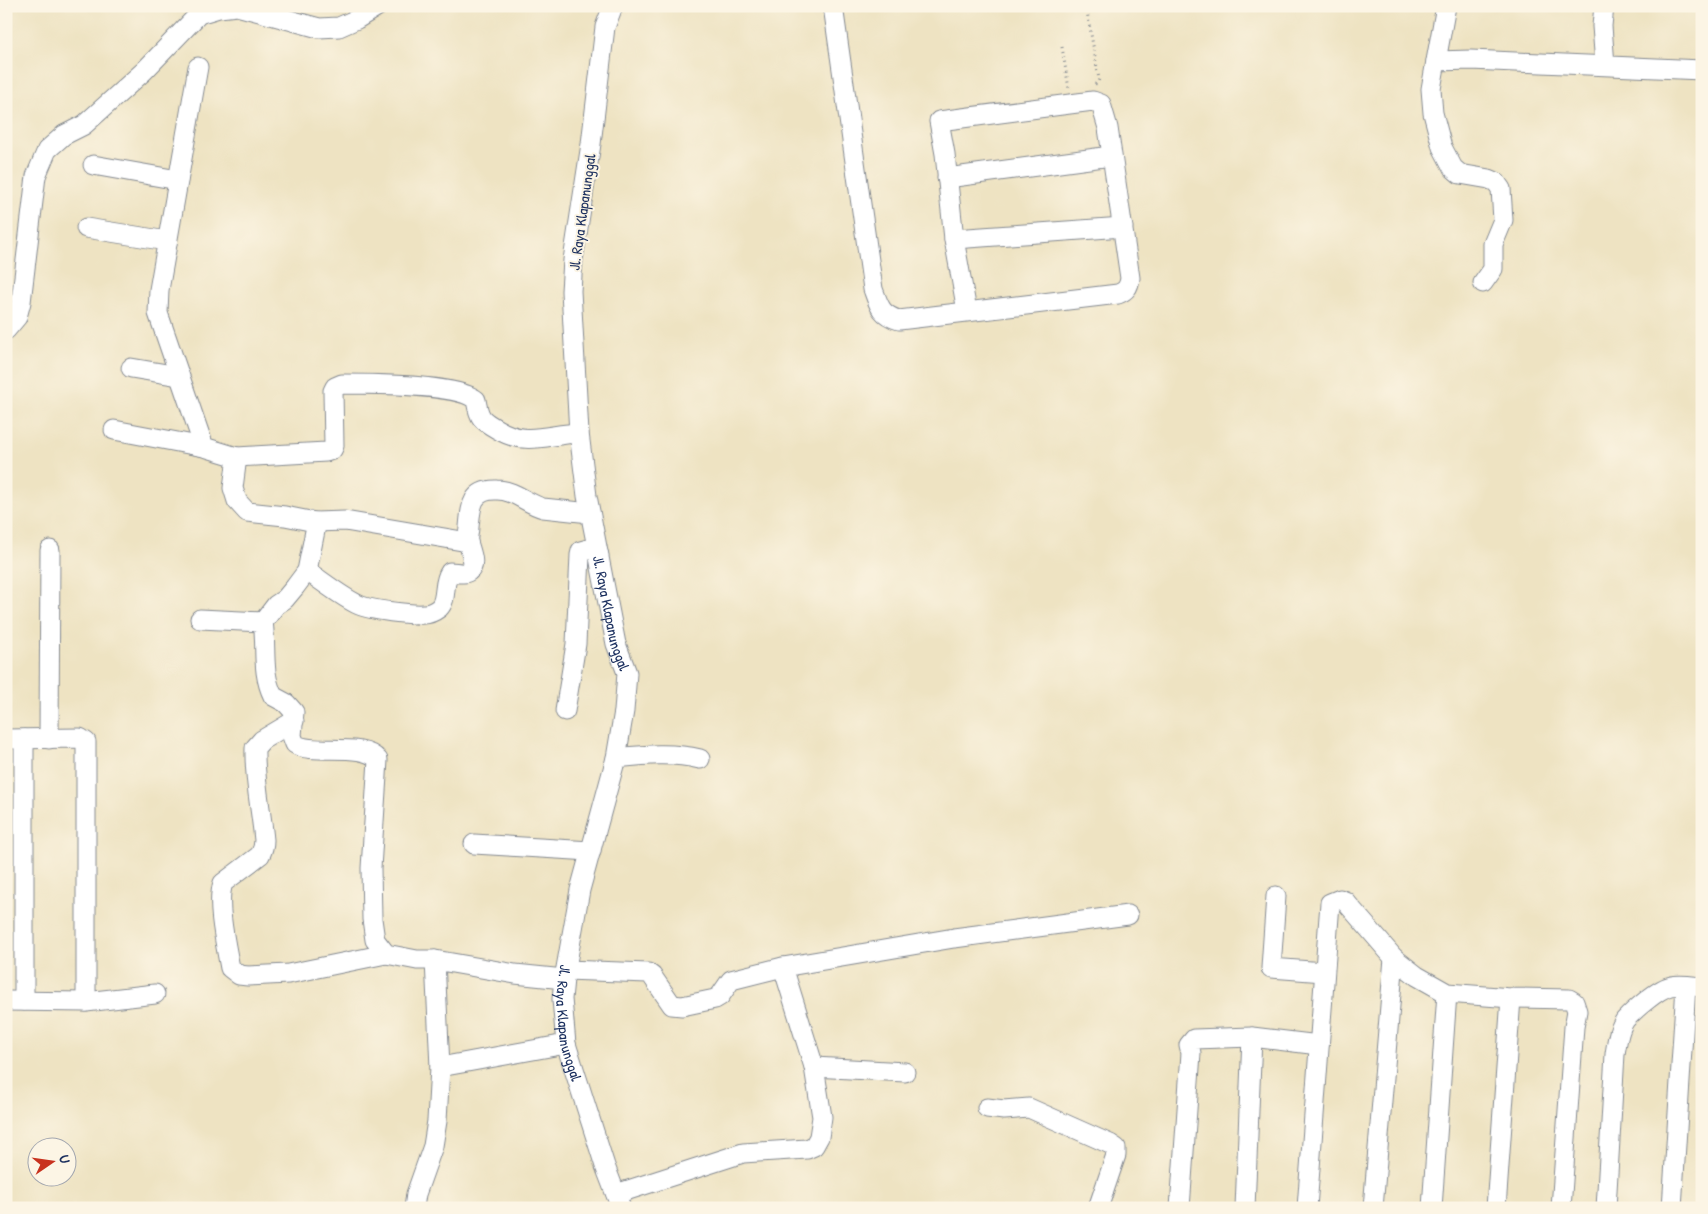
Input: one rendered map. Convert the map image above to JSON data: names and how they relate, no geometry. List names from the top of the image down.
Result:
{
  "streets": {
    "street": ["Jl. Raya Klapanunggal"]
  },
  "north": "right"
}
